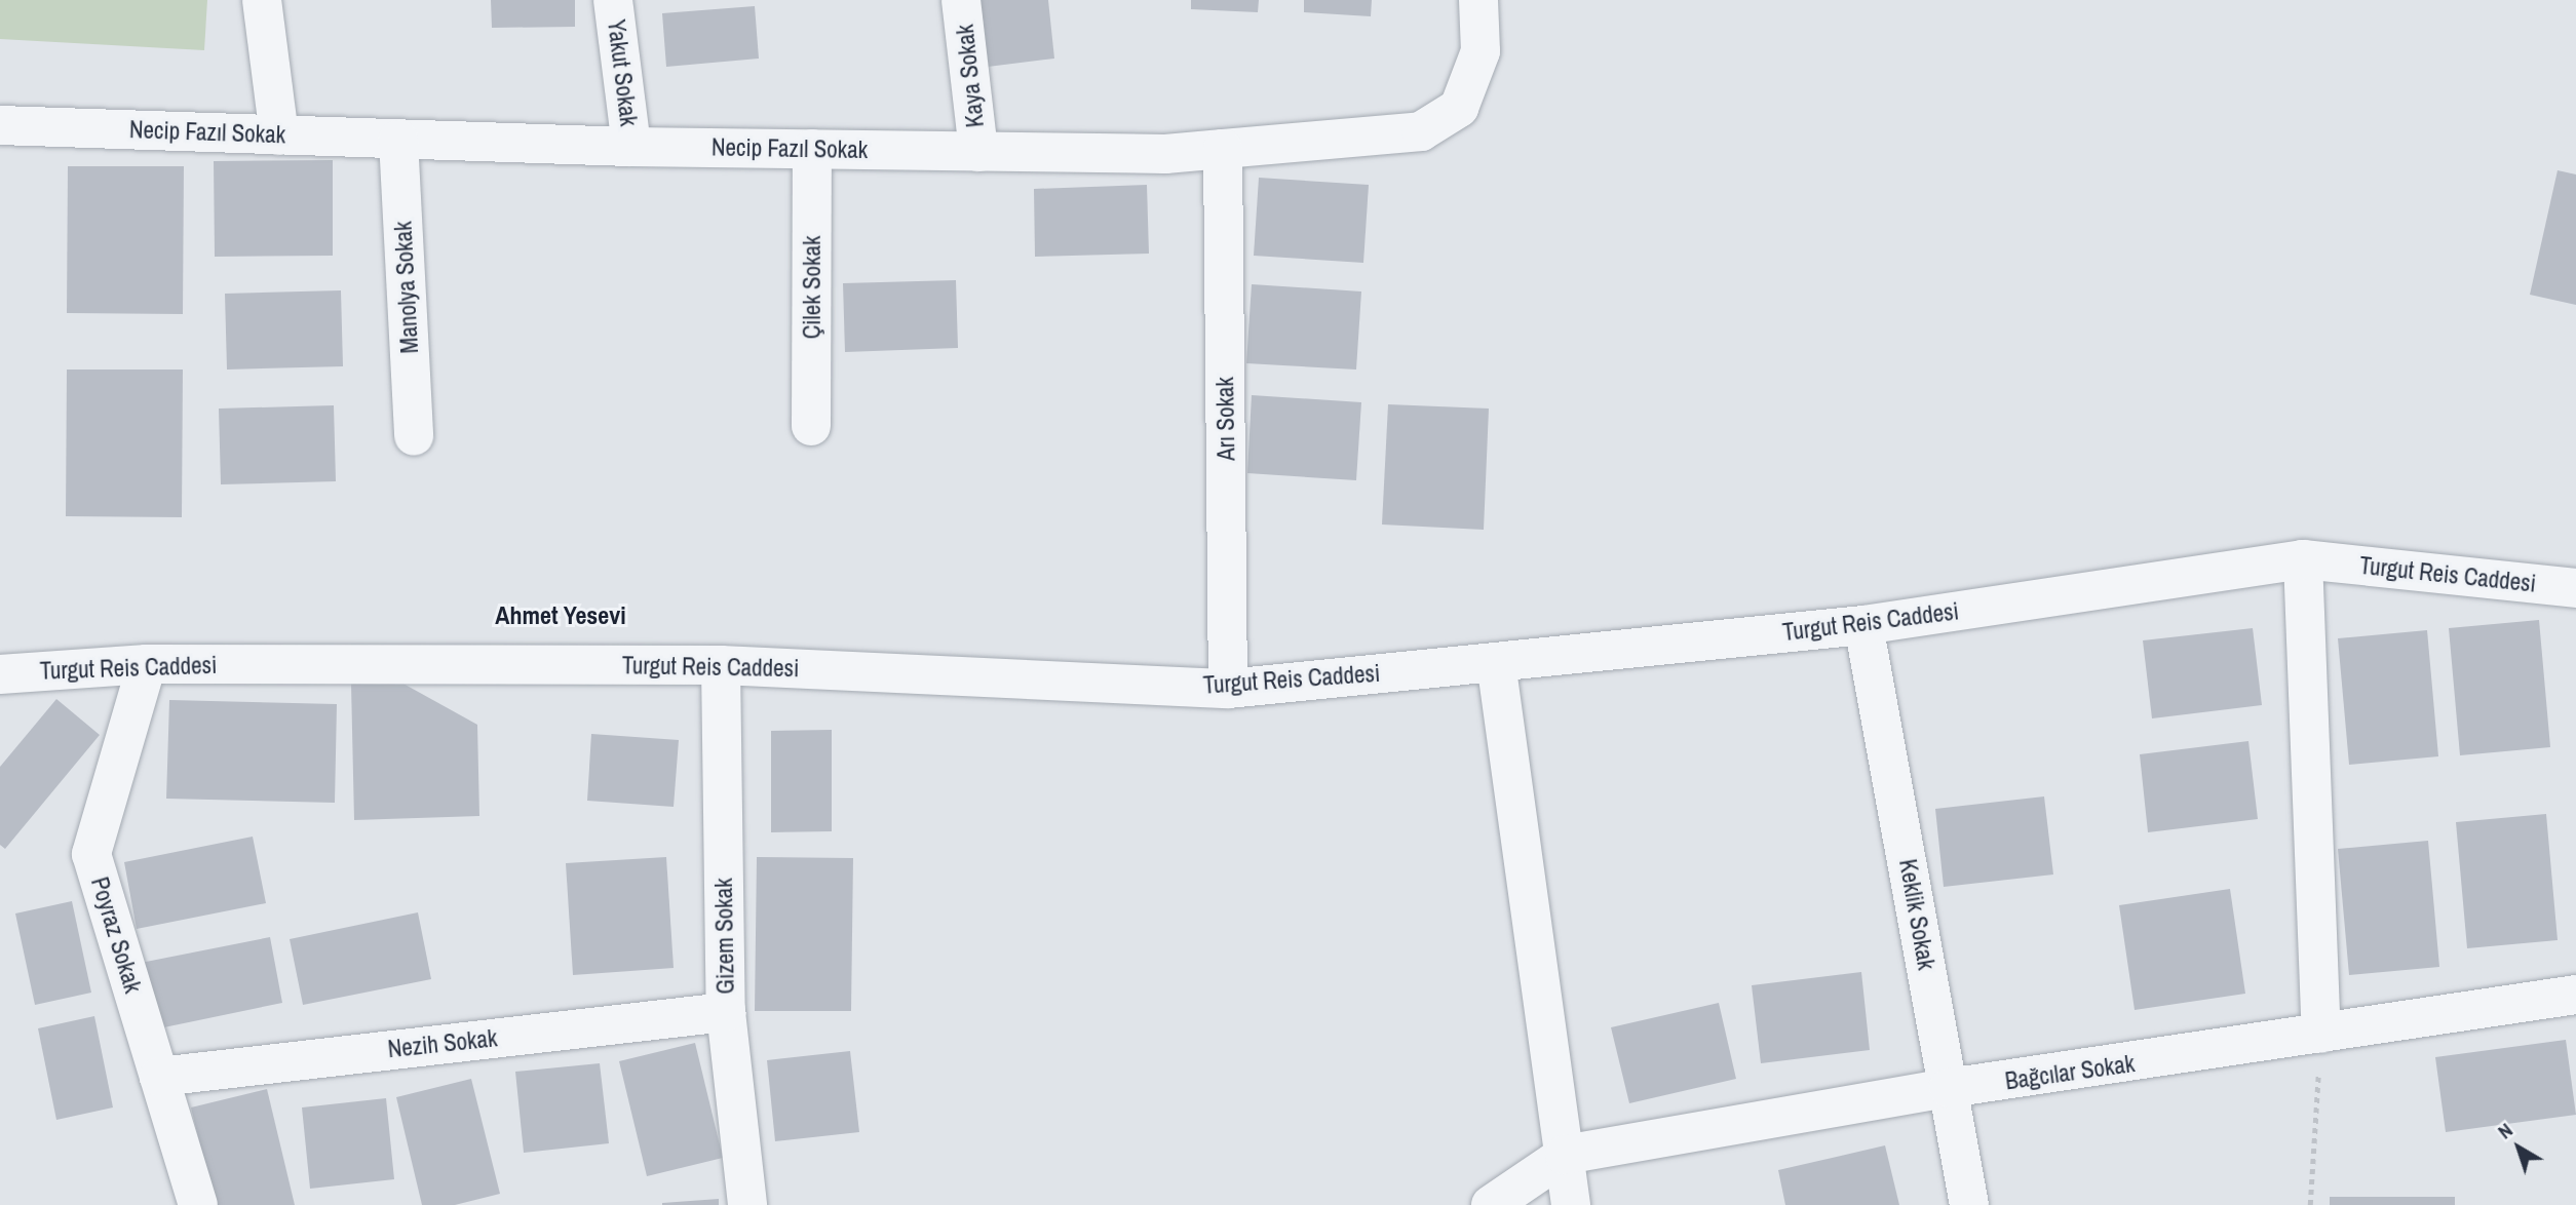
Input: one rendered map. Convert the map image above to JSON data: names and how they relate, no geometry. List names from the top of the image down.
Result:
{
  "streets": {
    "street": [
      "Yakut Sokak",
      "Kaya Sokak",
      "Necip Fazıl Sokak",
      "Manolya Sokak",
      "Çilek Sokak",
      "Arı Sokak",
      "Turgut Reis Caddesi",
      "Keklik Sokak",
      "Poyraz Sokak",
      "Gizem Sokak",
      "Nezih Sokak",
      "Bağcılar Sokak"
    ]
  },
  "crossings": [
    ["Yakut Sokak", "Necip Fazıl Sokak"],
    ["Kaya Sokak", "Necip Fazıl Sokak"],
    ["Necip Fazıl Sokak", "Manolya Sokak"],
    ["Necip Fazıl Sokak", "Çilek Sokak"],
    ["Necip Fazıl Sokak", "Arı Sokak"],
    ["Arı Sokak", "Turgut Reis Caddesi"],
    ["Turgut Reis Caddesi", "Keklik Sokak"],
    ["Turgut Reis Caddesi", "Poyraz Sokak"],
    ["Turgut Reis Caddesi", "Gizem Sokak"],
    ["Keklik Sokak", "Bağcılar Sokak"],
    ["Poyraz Sokak", "Nezih Sokak"],
    ["Gizem Sokak", "Nezih Sokak"]
  ],
  "districts": ["Ahmet Yesevi"],
  "north": "top left"
}
